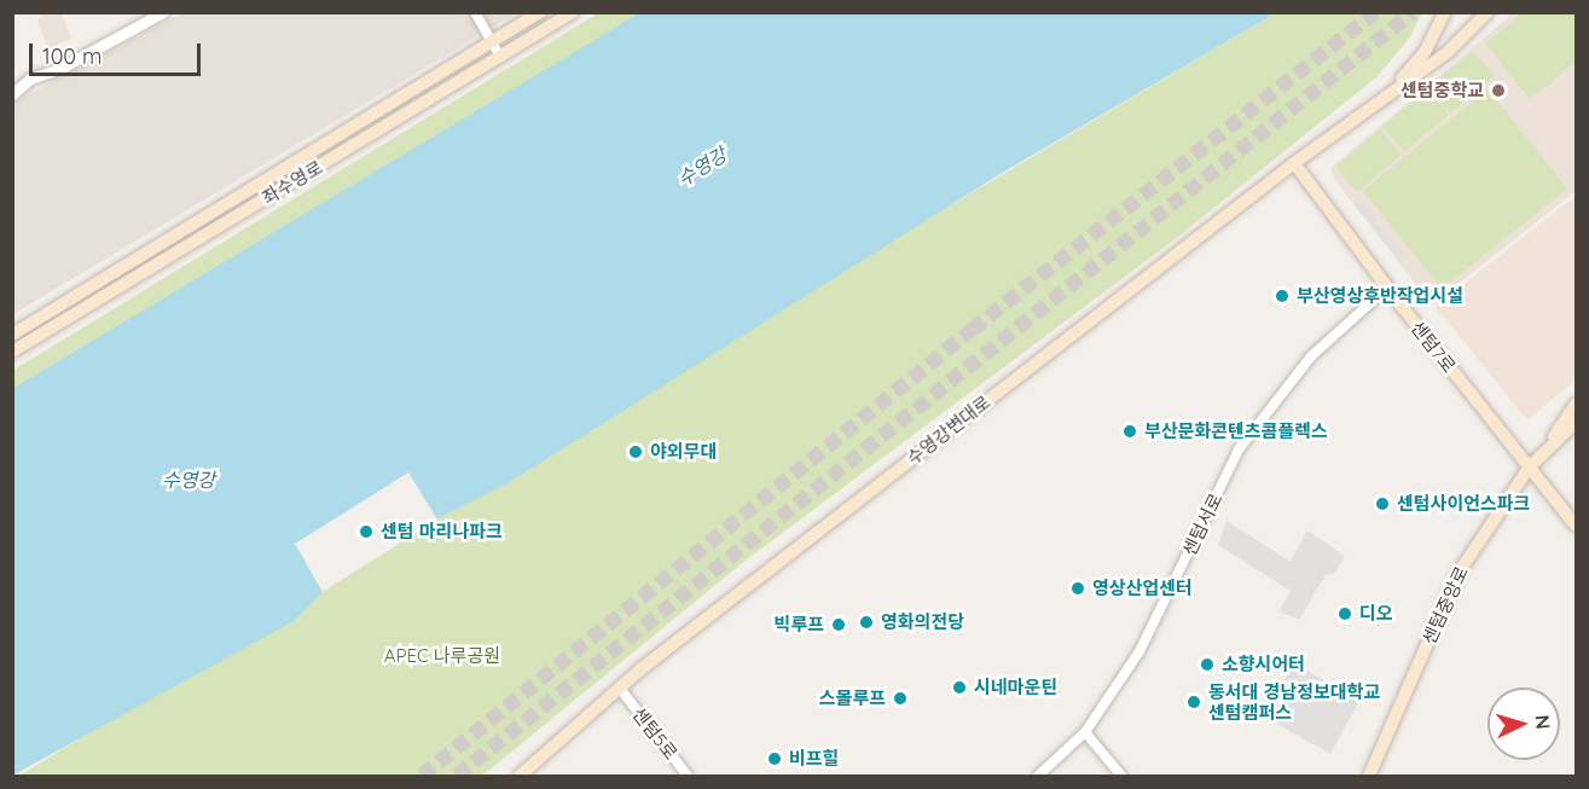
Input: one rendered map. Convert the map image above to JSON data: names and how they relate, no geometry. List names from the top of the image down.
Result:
{
  "streets": {
    "main road": [
      "좌수영로",
      "센텀7로",
      "수영강변대로",
      "센텀중앙로"
    ],
    "street": ["센텀서로", "센텀5로"]
  },
  "crossings": [
    ["센텀7로", "수영강변대로"],
    ["센텀7로", "센텀서로"],
    ["센텀7로", "센텀중앙로"],
    ["수영강변대로", "센텀5로"]
  ],
  "water": ["수영강"],
  "parks": ["APEC 나루공원"],
  "places": [
    "센텀중학교",
    "부산영상후반작업시설",
    "부산문화콘텐츠콤플렉스",
    "야외무대",
    "센텀사이언스파크",
    "센텀 마리나파크",
    "영상산업센터",
    "디오",
    "영화의전당",
    "빅루프",
    "소향시어터",
    "시네마운틴",
    "스몰루프",
    "동서대 경남정보대학교 센텀캠퍼스",
    "비프힐"
  ],
  "scale_bar": "100 m",
  "north": "right"
}
